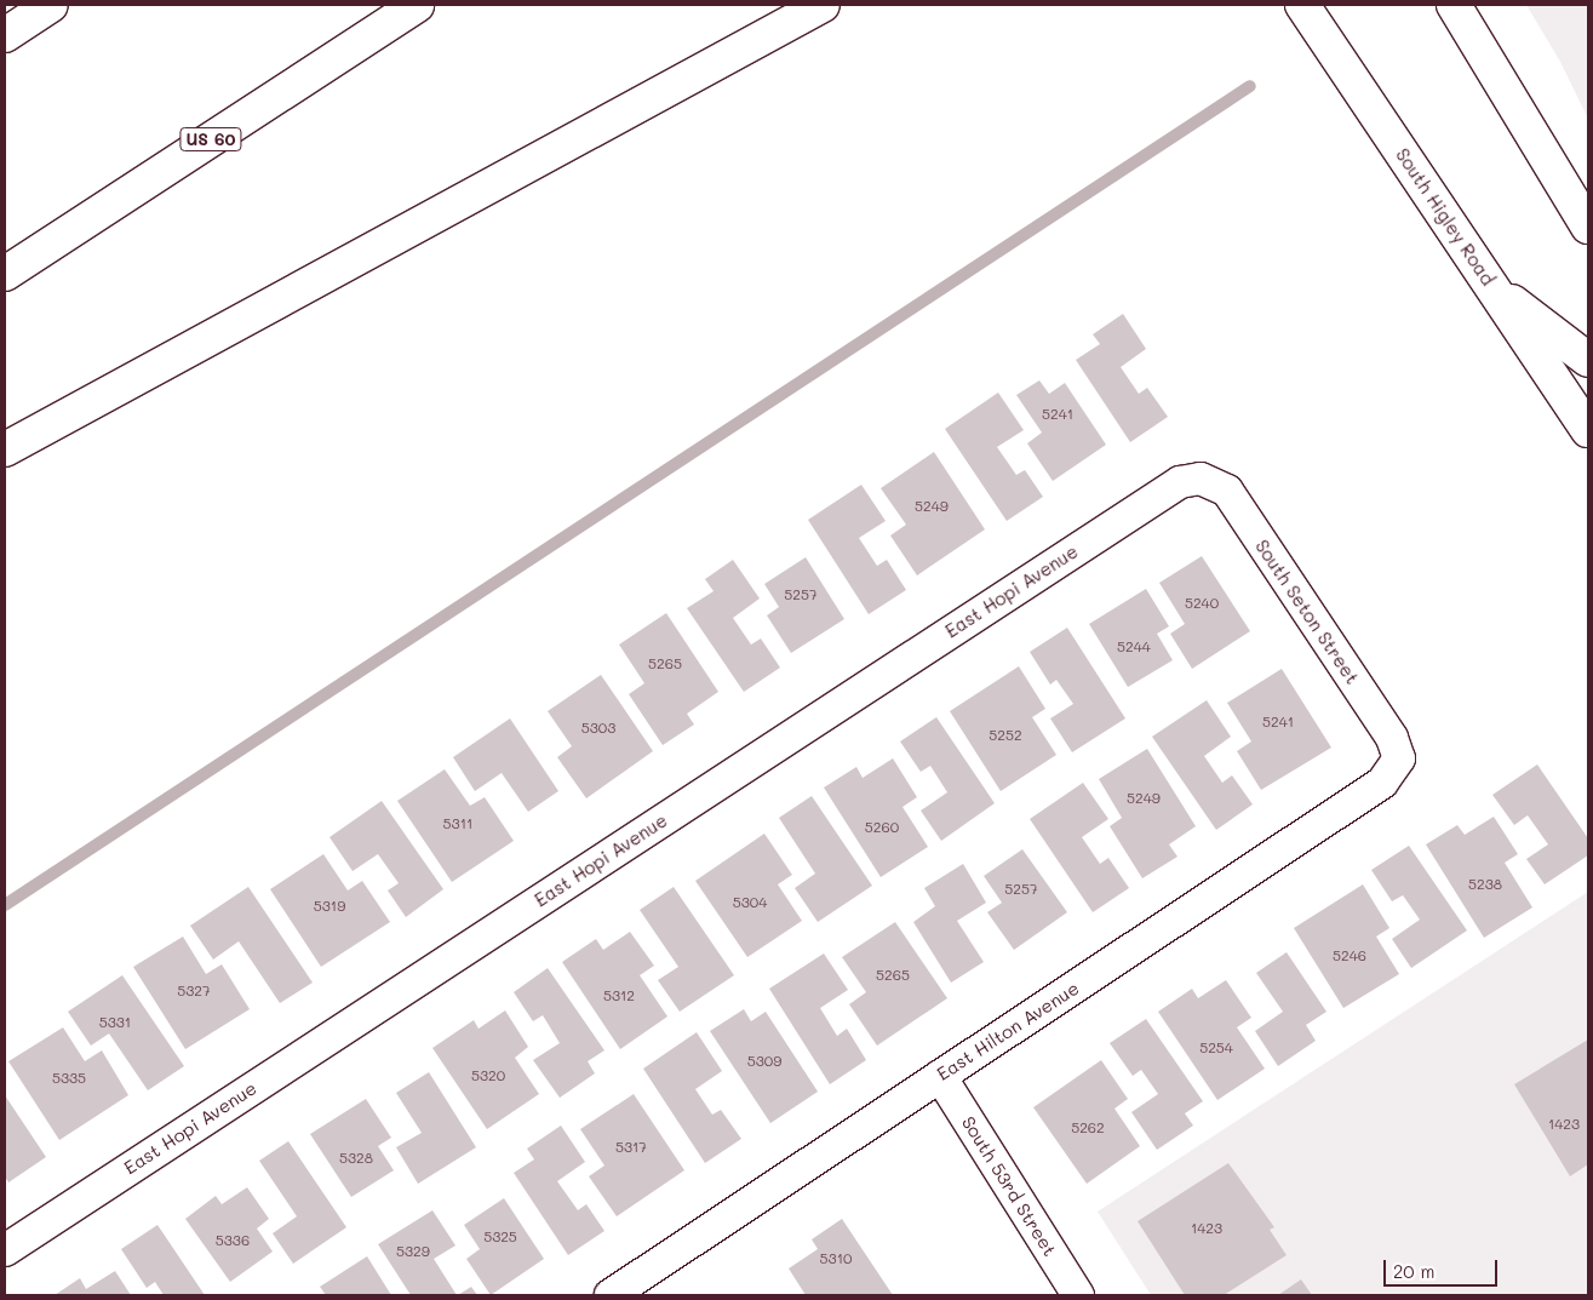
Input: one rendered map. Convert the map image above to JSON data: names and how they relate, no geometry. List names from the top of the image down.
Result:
{
  "streets": {
    "main road": ["US 60", "South Higley Road"],
    "street": [
      "East Hopi Avenue",
      "South Seton Street",
      "East Hilton Avenue",
      "South 53rd Street"
    ]
  },
  "crossings": [
    ["East Hopi Avenue", "South Seton Street"],
    ["South Seton Street", "East Hilton Avenue"],
    ["East Hilton Avenue", "South 53rd Street"]
  ],
  "house_numbers": [
    "5241",
    "5249",
    "5257",
    "5240",
    "5244",
    "5265",
    "5241",
    "5303",
    "5252",
    "5249",
    "5311",
    "5260",
    "5238",
    "5257",
    "5304",
    "5319",
    "5246",
    "5265",
    "5327",
    "5312",
    "5331",
    "5254",
    "5309",
    "5320",
    "5335",
    "1423",
    "5262",
    "5317",
    "5328",
    "1423",
    "5325",
    "5336",
    "5329",
    "5310"
  ],
  "scale_bar": "20 m"
}
